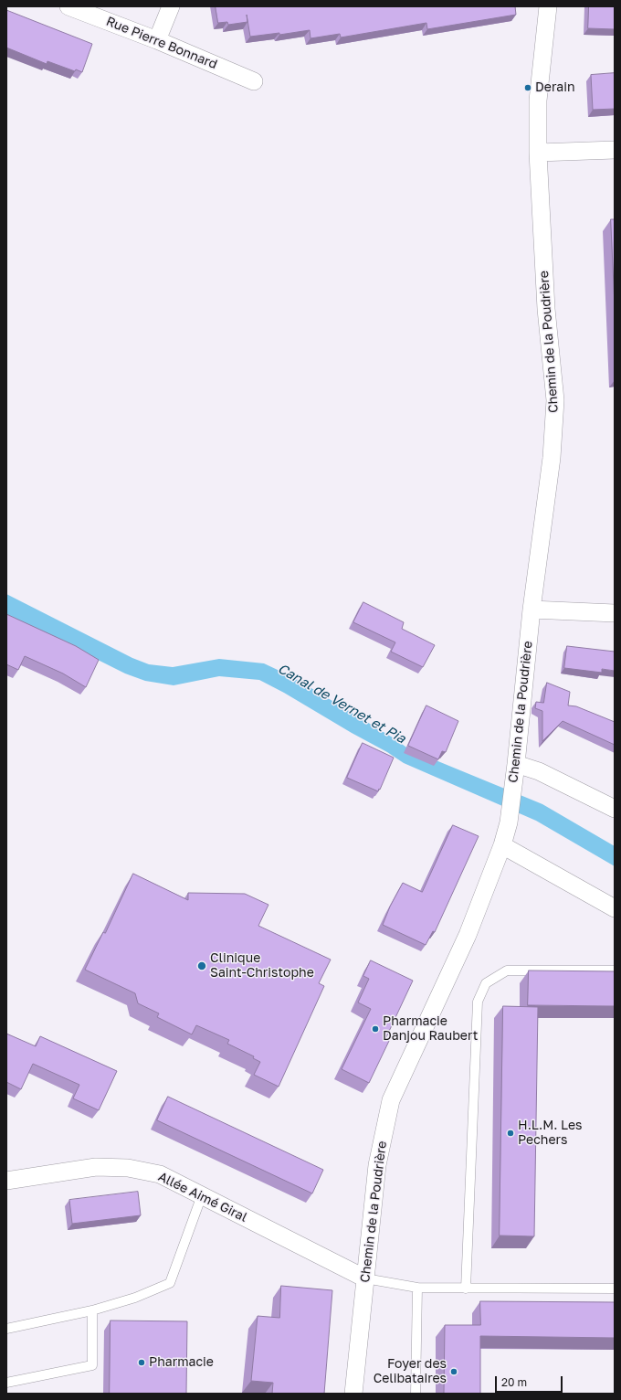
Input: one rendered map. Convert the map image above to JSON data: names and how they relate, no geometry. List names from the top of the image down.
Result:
{
  "streets": {
    "street": ["Rue Pierre Bonnard", "Chemin de la Poudrière", "Allée Aimé Giral"]
  },
  "crossings": [
    ["Chemin de la Poudrière", "Allée Aimé Giral"]
  ],
  "water": ["Canal de Vernet et Pia"],
  "places": [
    "Derain",
    "Clinique Saint-Christophe",
    "Pharmacie Danjou Raubert",
    "H.L.M. Les Pechers",
    "Pharmacie",
    "Foyer des Celibataires"
  ],
  "scale_bar": "20 m"
}
